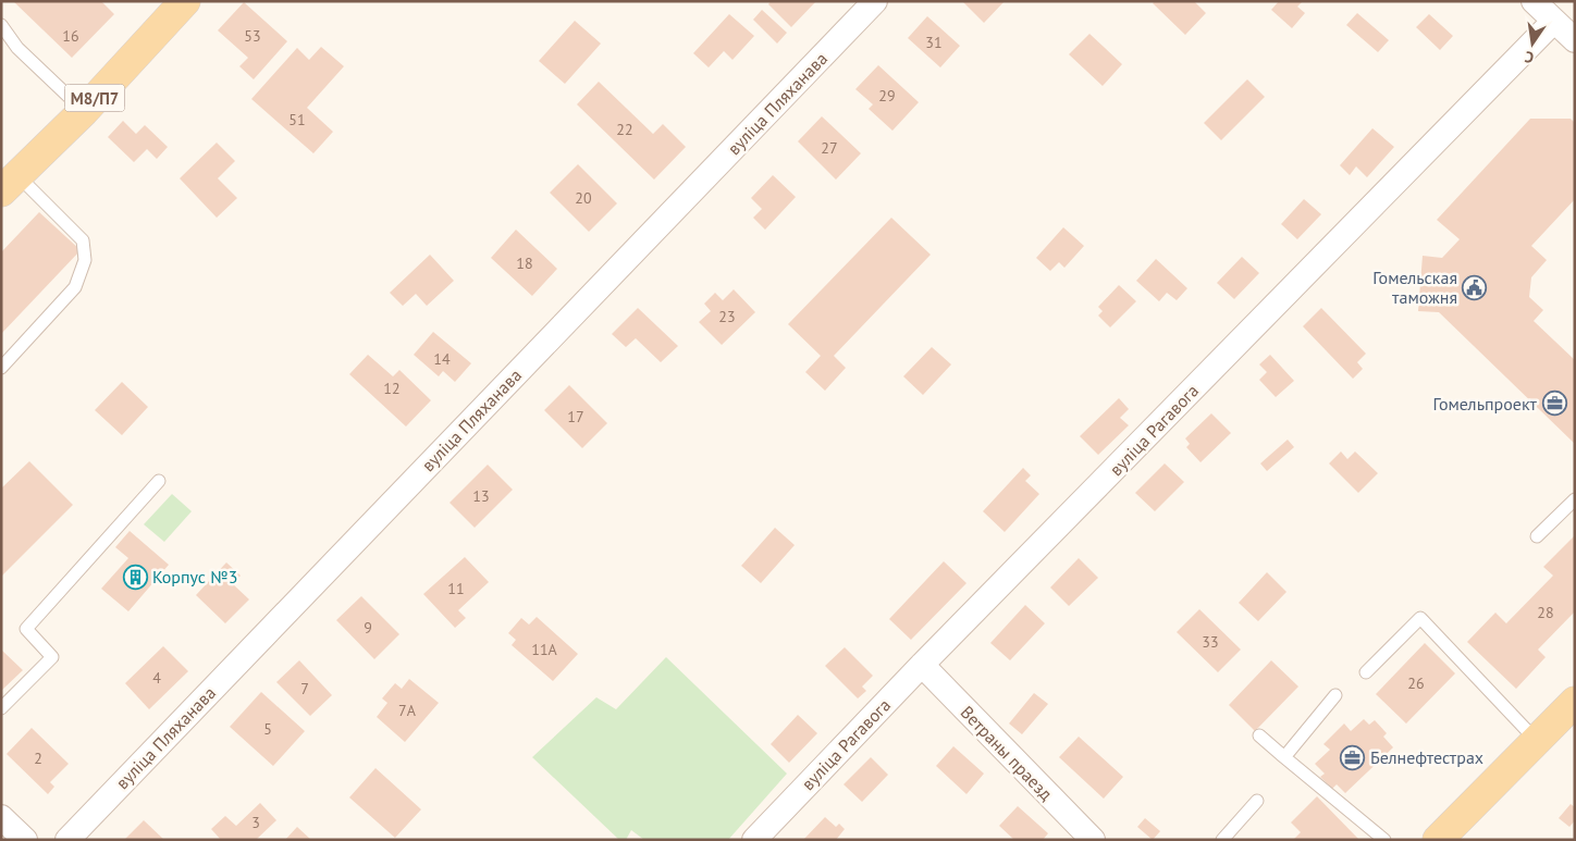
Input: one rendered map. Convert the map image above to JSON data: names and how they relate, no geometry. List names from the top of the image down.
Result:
{
  "streets": {
    "main road": ["М8/П7"],
    "street": ["вуліца Пляханава", "вуліца Рагавога", "Ветраны праезд"]
  },
  "crossings": [
    ["вуліца Рагавога", "Ветраны праезд"]
  ],
  "places": {
    "public building": ["Гомельская таможня"],
    "office": ["Гомельпроект", "Белнефтестрах"],
    "building": ["Корпус №3"]
  },
  "house_numbers": [
    "16",
    "53",
    "31",
    "29",
    "51",
    "22",
    "27",
    "20",
    "18",
    "23",
    "14",
    "12",
    "17",
    "13",
    "11",
    "28",
    "9",
    "33",
    "11А",
    "4",
    "26",
    "7",
    "7А",
    "5",
    "2",
    "3"
  ],
  "north": "bottom"
}
